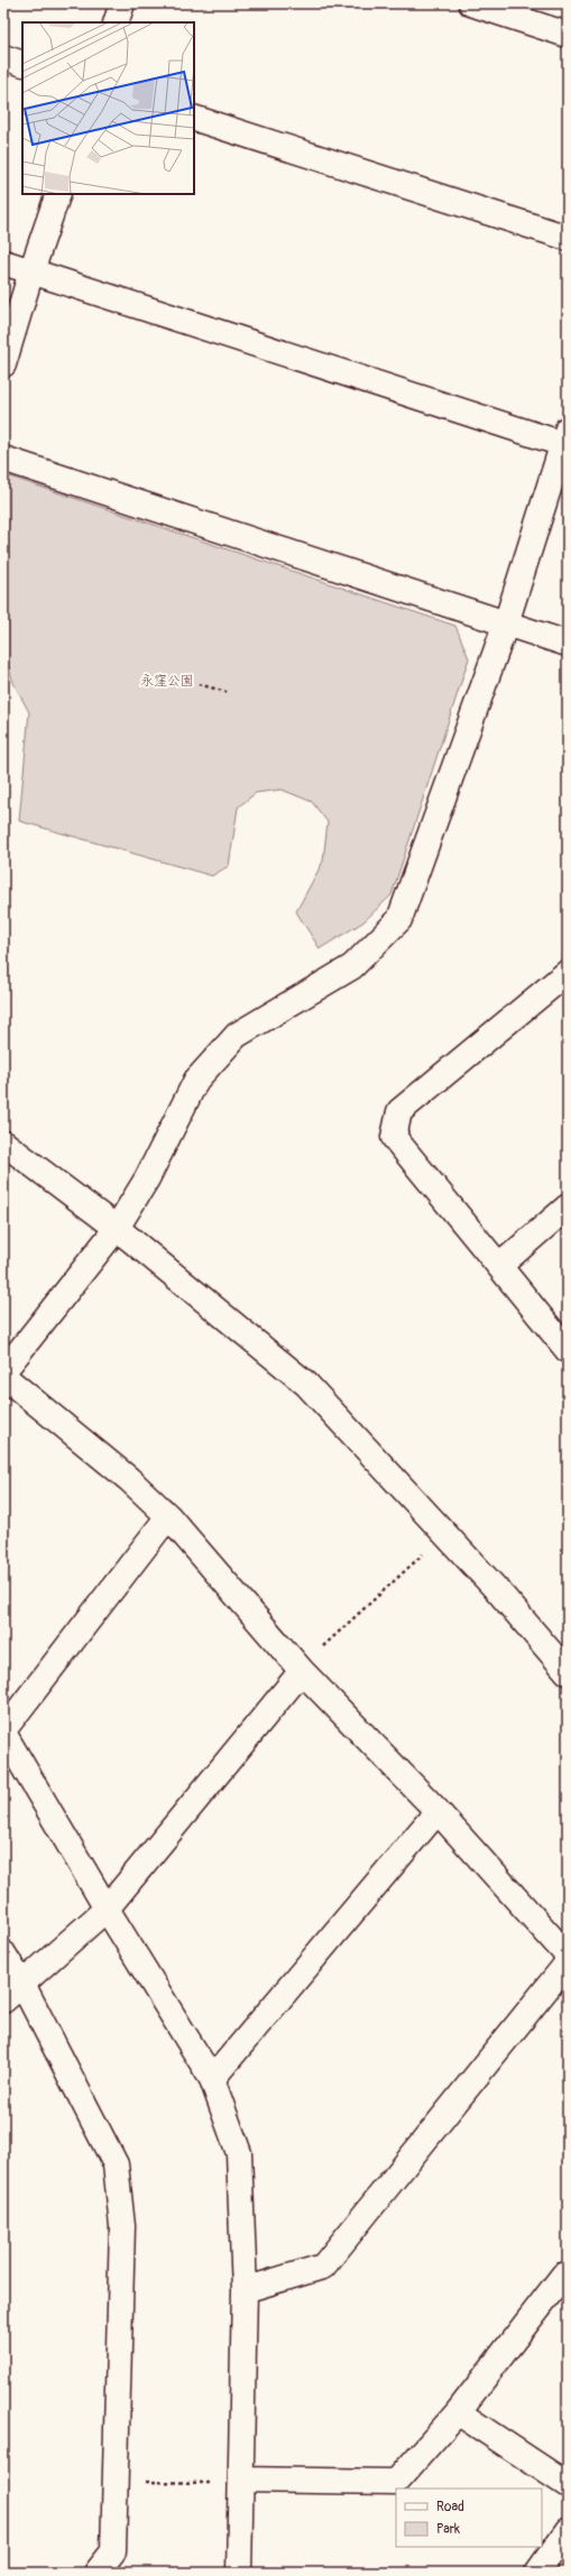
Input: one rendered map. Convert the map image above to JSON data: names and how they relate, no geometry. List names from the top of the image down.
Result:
{
  "parks": ["永窪公園"],
  "legend": ["Road", "Park"]
}
